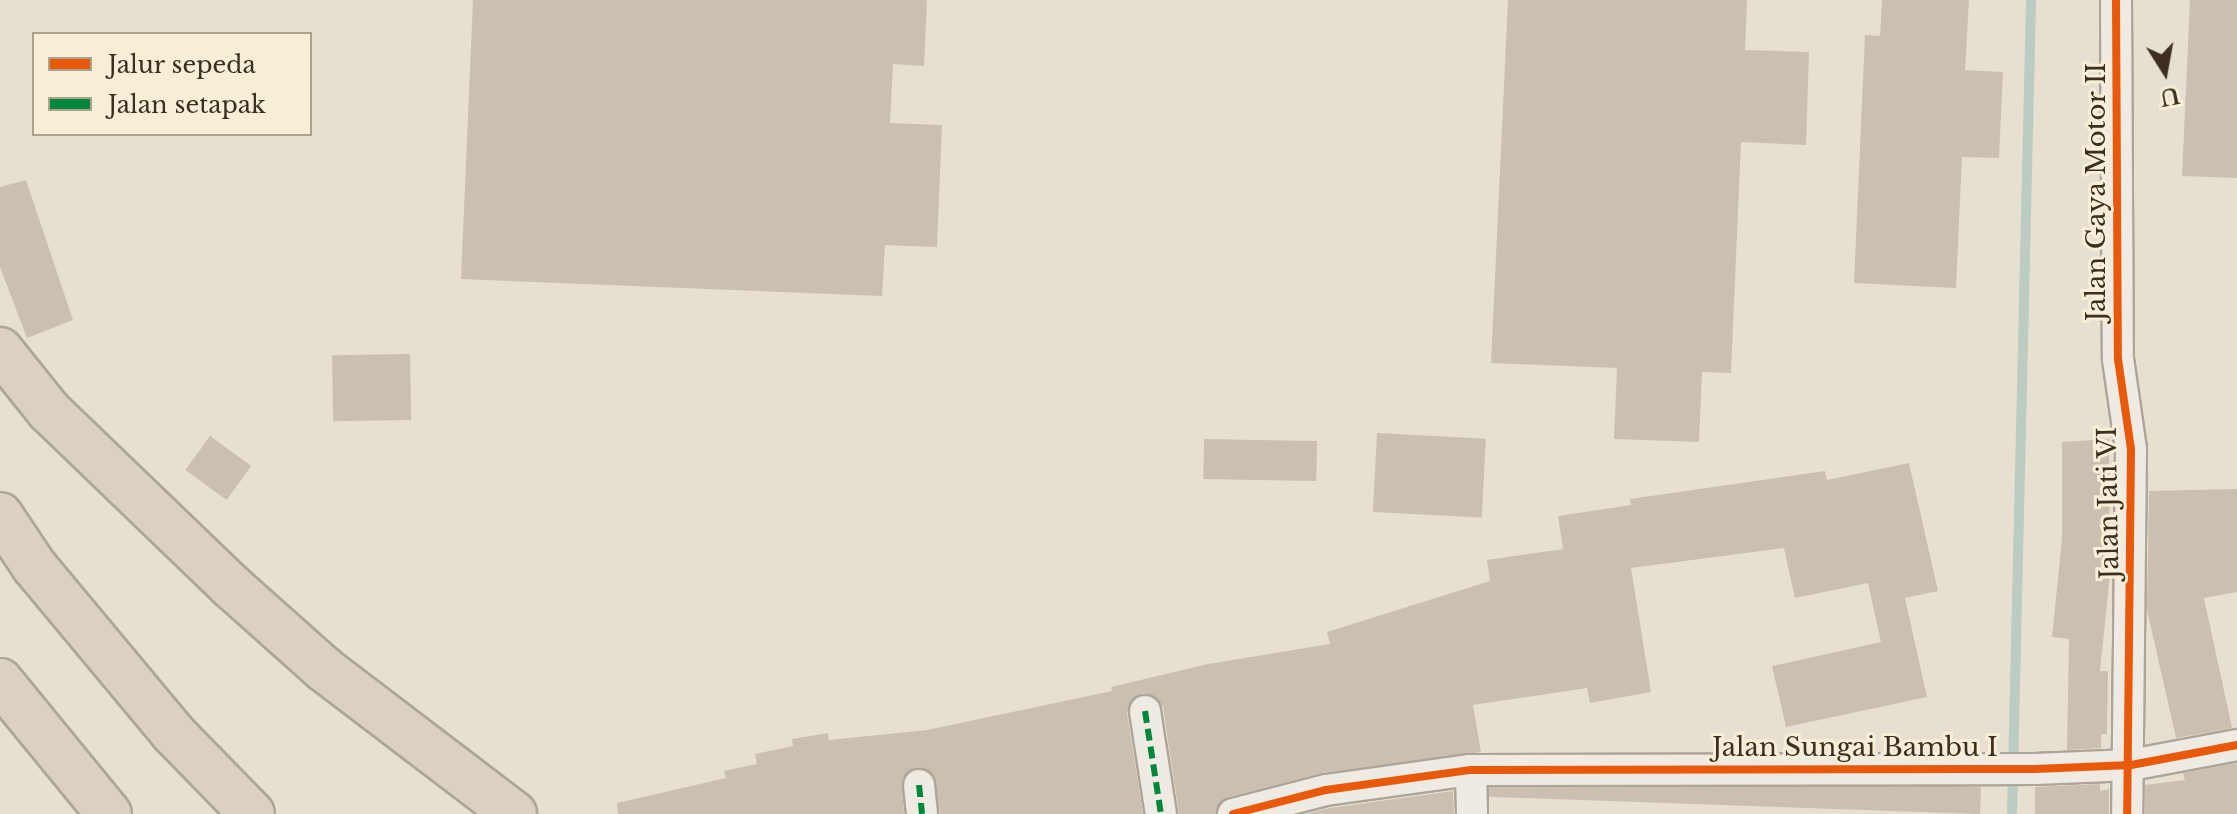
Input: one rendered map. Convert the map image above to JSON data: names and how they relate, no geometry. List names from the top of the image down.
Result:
{
  "streets": {
    "street": ["Jalan Gaya Motor II", "Jalan Jati VI", "Jalan Sungai Bambu I"]
  },
  "crossings": [
    ["Jalan Gaya Motor II", "Jalan Jati VI"],
    ["Jalan Jati VI", "Jalan Sungai Bambu I"]
  ],
  "legend": ["Jalur sepeda", "Jalan setapak"],
  "north": "bottom"
}
